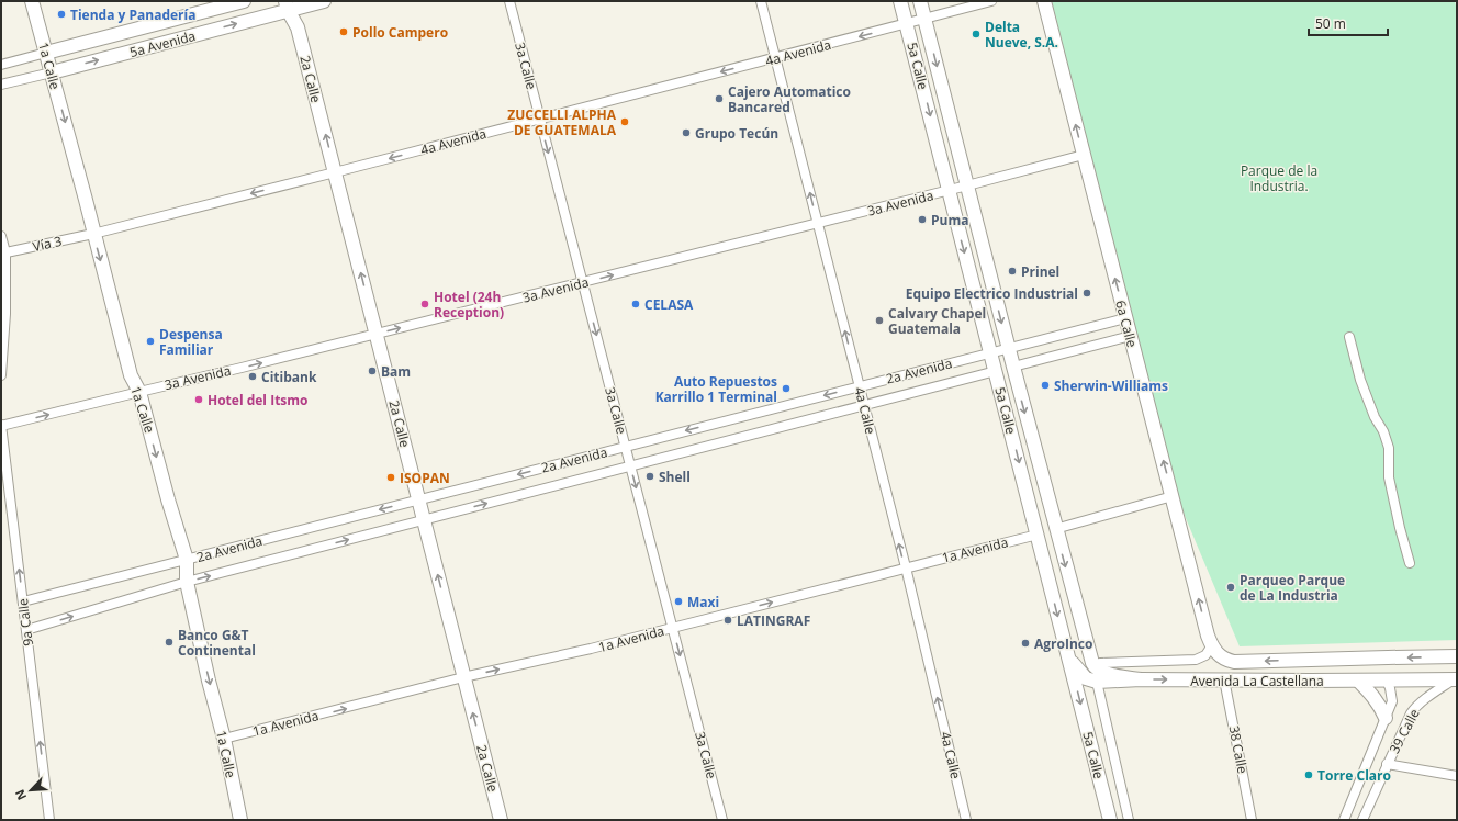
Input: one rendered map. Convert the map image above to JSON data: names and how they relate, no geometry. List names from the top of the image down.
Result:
{
  "streets": {
    "main road": [
      "5a Avenida",
      "1a Calle",
      "5a Calle",
      "2a Calle",
      "6a Calle",
      "Avenida La Castellana"
    ],
    "street": [
      "4a Avenida",
      "3a Calle",
      "3a Avenida",
      "Vía 3",
      "2a Avenida",
      "4a Calle",
      "1a Avenida",
      "9a Calle",
      "39 Calle",
      "38 Calle"
    ]
  },
  "crossings": [
    ["5a Avenida", "1a Calle"],
    ["5a Avenida", "2a Calle"],
    ["4a Avenida", "1a Calle"],
    ["4a Avenida", "3a Calle"],
    ["4a Avenida", "5a Calle"],
    ["4a Avenida", "2a Calle"],
    ["4a Avenida", "Vía 3"],
    ["4a Avenida", "4a Calle"],
    ["1a Calle", "3a Avenida"],
    ["1a Calle", "Vía 3"],
    ["1a Calle", "2a Avenida"],
    ["1a Calle", "1a Avenida"],
    ["3a Calle", "3a Avenida"],
    ["3a Calle", "2a Avenida"],
    ["3a Calle", "1a Avenida"],
    ["5a Calle", "3a Avenida"],
    ["5a Calle", "2a Avenida"],
    ["5a Calle", "1a Avenida"],
    ["5a Calle", "Avenida La Castellana"],
    ["2a Calle", "3a Avenida"],
    ["2a Calle", "2a Avenida"],
    ["2a Calle", "1a Avenida"],
    ["3a Avenida", "6a Calle"],
    ["3a Avenida", "4a Calle"],
    ["3a Avenida", "9a Calle"],
    ["6a Calle", "2a Avenida"],
    ["6a Calle", "Avenida La Castellana"],
    ["2a Avenida", "4a Calle"],
    ["2a Avenida", "9a Calle"],
    ["4a Calle", "1a Avenida"],
    ["Avenida La Castellana", "39 Calle"],
    ["Avenida La Castellana", "38 Calle"]
  ],
  "one_way": [
    "4a Avenida",
    "1a Calle",
    "3a Calle",
    "5a Calle",
    "2a Calle",
    "3a Avenida",
    "6a Calle",
    "4a Calle",
    "1a Avenida",
    "9a Calle"
  ],
  "parks": ["Parque de la Industria."],
  "places": [
    "Tienda y Panadería",
    "Pollo Campero",
    "Delta Nueve, S.A.",
    "Cajero Automatico Bancared",
    "ZUCCELLI ALPHA DE GUATEMALA",
    "Grupo Tecún",
    "Puma",
    "Prinel",
    "Equipo Electrico Industrial",
    "Hotel (24h Reception)",
    "CELASA",
    "Calvary Chapel Guatemala",
    "Despensa Familiar",
    "Bam",
    "Citibank",
    "Sherwin-Williams",
    "Auto Repuestos Karrillo 1 Terminal",
    "Hotel del Itsmo",
    "Shell",
    "ISOPAN",
    "Parqueo Parque de La Industria",
    "Maxi",
    "LATINGRAF",
    "Banco G&T Continental",
    "AgroInco",
    "Torre Claro"
  ],
  "scale_bar": "50 m",
  "north": "bottom left"
}
